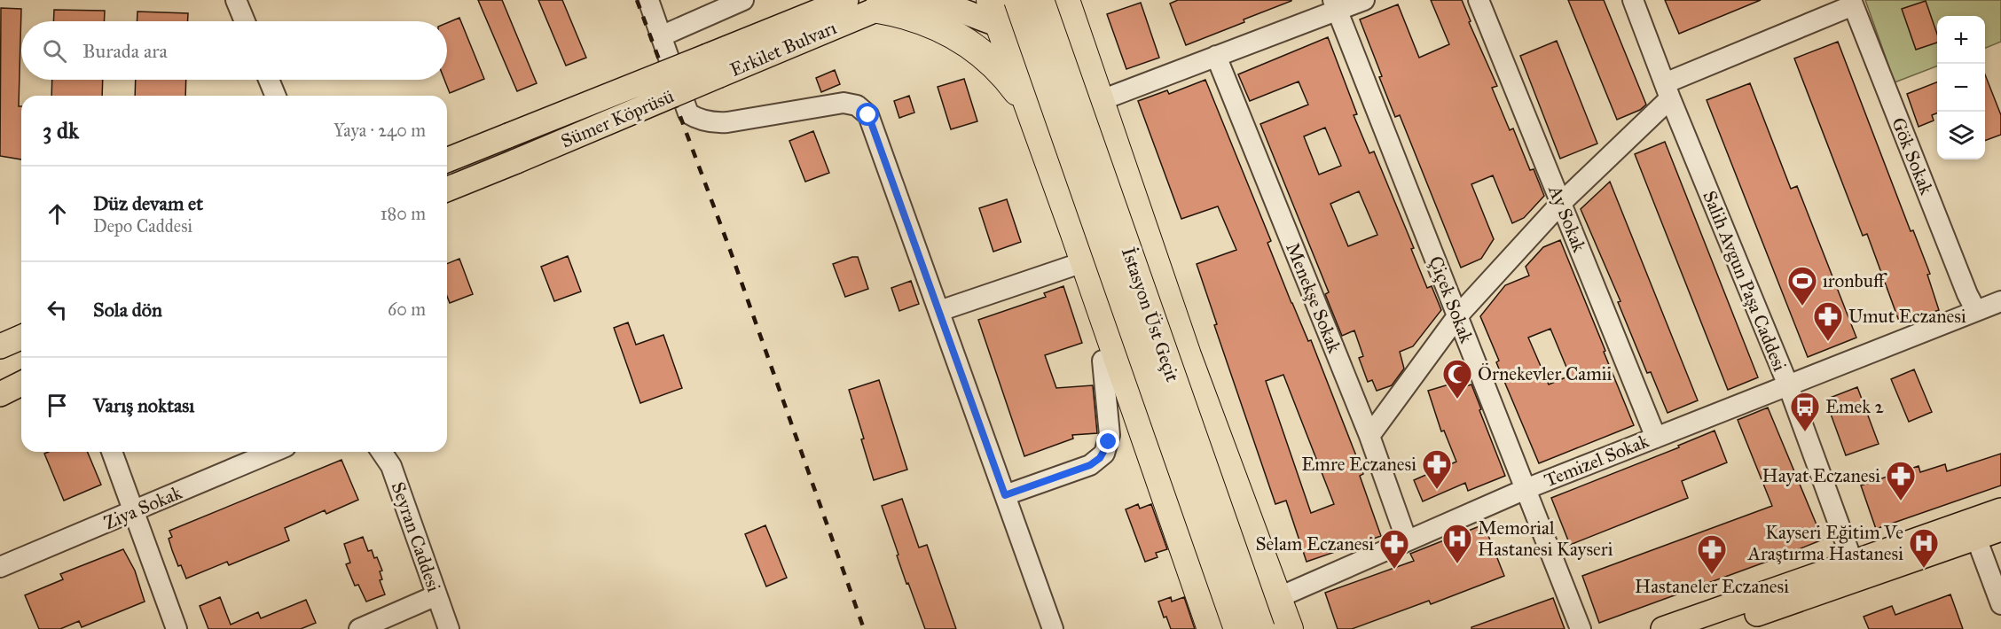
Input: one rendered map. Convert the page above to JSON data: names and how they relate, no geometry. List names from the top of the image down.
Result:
{
  "streets": {
    "highway": ["İstasyon Üst Geçit"],
    "main road": ["Erkilet Bulvarı", "Sümer Köprüsü"],
    "street": [
      "Gök Sokak",
      "Ay Sokak",
      "Salih Avgun Paşa Caddesi",
      "Menekşe Sokak",
      "Çiçek Sokak",
      "Temizel Sokak",
      "Ziya Sokak",
      "Seyran Caddesi"
    ]
  },
  "crossings": [
    ["Erkilet Bulvarı", "Sümer Köprüsü"],
    ["Gök Sokak", "Temizel Sokak"],
    ["Ay Sokak", "Temizel Sokak"],
    ["Salih Avgun Paşa Caddesi", "Temizel Sokak"],
    ["Menekşe Sokak", "Temizel Sokak"],
    ["Çiçek Sokak", "Temizel Sokak"]
  ],
  "places": {
    "sports": ["ıronbuff"],
    "pharmacy": [
      "Umut Eczanesi",
      "Emre Eczanesi",
      "Hayat Eczanesi",
      "Selam Eczanesi",
      "Hastaneler Eczanesi"
    ],
    "mosque": ["Örnekevler Camii"],
    "bus stop": ["Emek 2"],
    "hospital": ["Memorial Hastanesi Kayseri", "Kayseri Eğitim Ve Araştırma Hastanesi"]
  },
  "page": {
    "map_buttons": ["+", "−"],
    "search": "Burada ara",
    "heading": ["3 dk", "Yaya · 240 m"],
    "list": [
      ["Düz devam et", "Depo Caddesi", "180 m"],
      ["Sola dön", "60 m"],
      "Varış noktası"
    ]
  }
}
